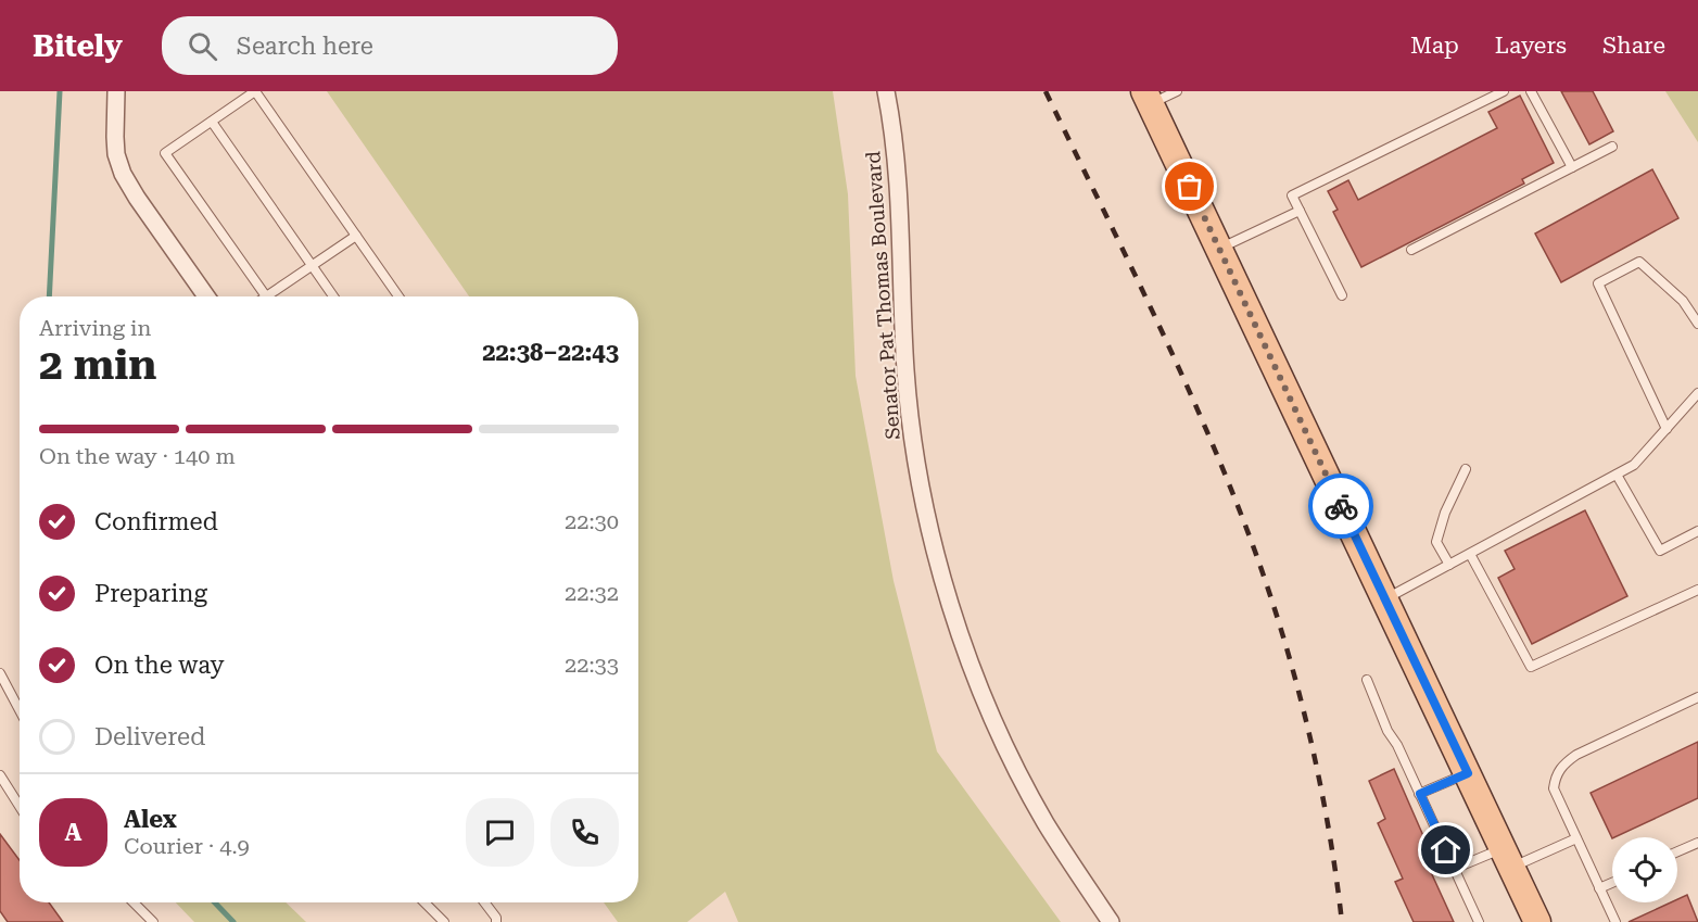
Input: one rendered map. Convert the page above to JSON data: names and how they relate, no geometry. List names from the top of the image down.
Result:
{
  "streets": {
    "street": ["Senator Pat Thomas Boulevard"]
  },
  "page": {
    "header": "Bitely",
    "search": "Search here",
    "nav": ["Map", "Layers", "Share"],
    "heading": ["2 min", "Arriving in", "22:38–22:43"],
    "panel": ["Alex", "Courier · 4.9"],
    "bar": "On the way · 140 m",
    "list": [
      ["Confirmed", "22:30"],
      ["Preparing", "22:32"],
      ["On the way", "22:33"],
      "Delivered"
    ],
    "round": "A"
  }
}
